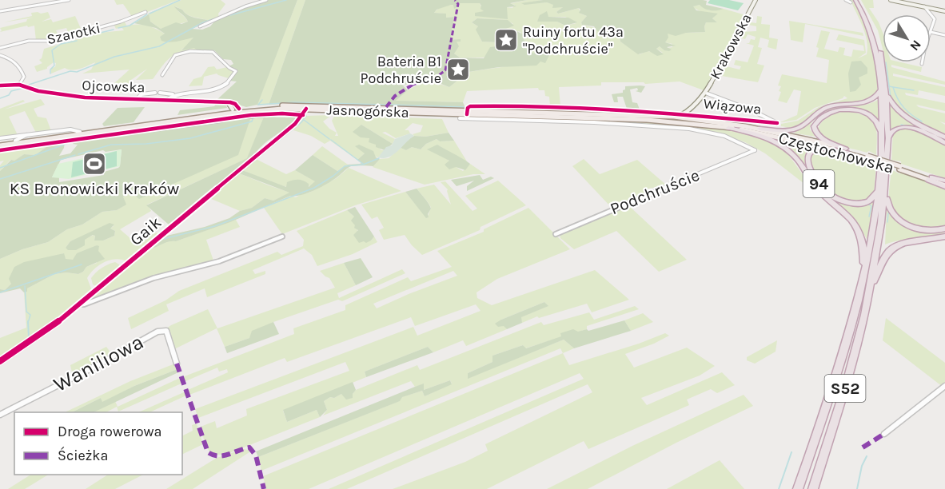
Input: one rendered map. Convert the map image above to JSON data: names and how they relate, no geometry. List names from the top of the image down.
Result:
{
  "streets": {
    "highway": ["94", "S52"],
    "main road": ["Jasnogórska", "Częstochowska"],
    "street": [
      "Szarotki",
      "Krakowska",
      "Ojcowska",
      "Wiązowa",
      "Podchruście",
      "Gaik",
      "Waniliowa"
    ]
  },
  "crossings": [
    ["Krakowska", "Wiązowa"],
    ["Krakowska", "Częstochowska"],
    ["Ojcowska", "Jasnogórska"],
    ["Wiązowa", "Częstochowska"],
    ["Jasnogórska", "Częstochowska"],
    ["Jasnogórska", "Gaik"],
    ["Częstochowska", "94"],
    ["Częstochowska", "Podchruście"],
    ["94", "S52"]
  ],
  "places": {
    "place": ["Ruiny fortu 43a \"Podchruście\"", "Bateria B1 Podchruście"],
    "sports": ["KS Bronowicki Kraków"]
  },
  "legend": ["Droga rowerowa", "Ścieżka"],
  "north": "bottom right"
}
